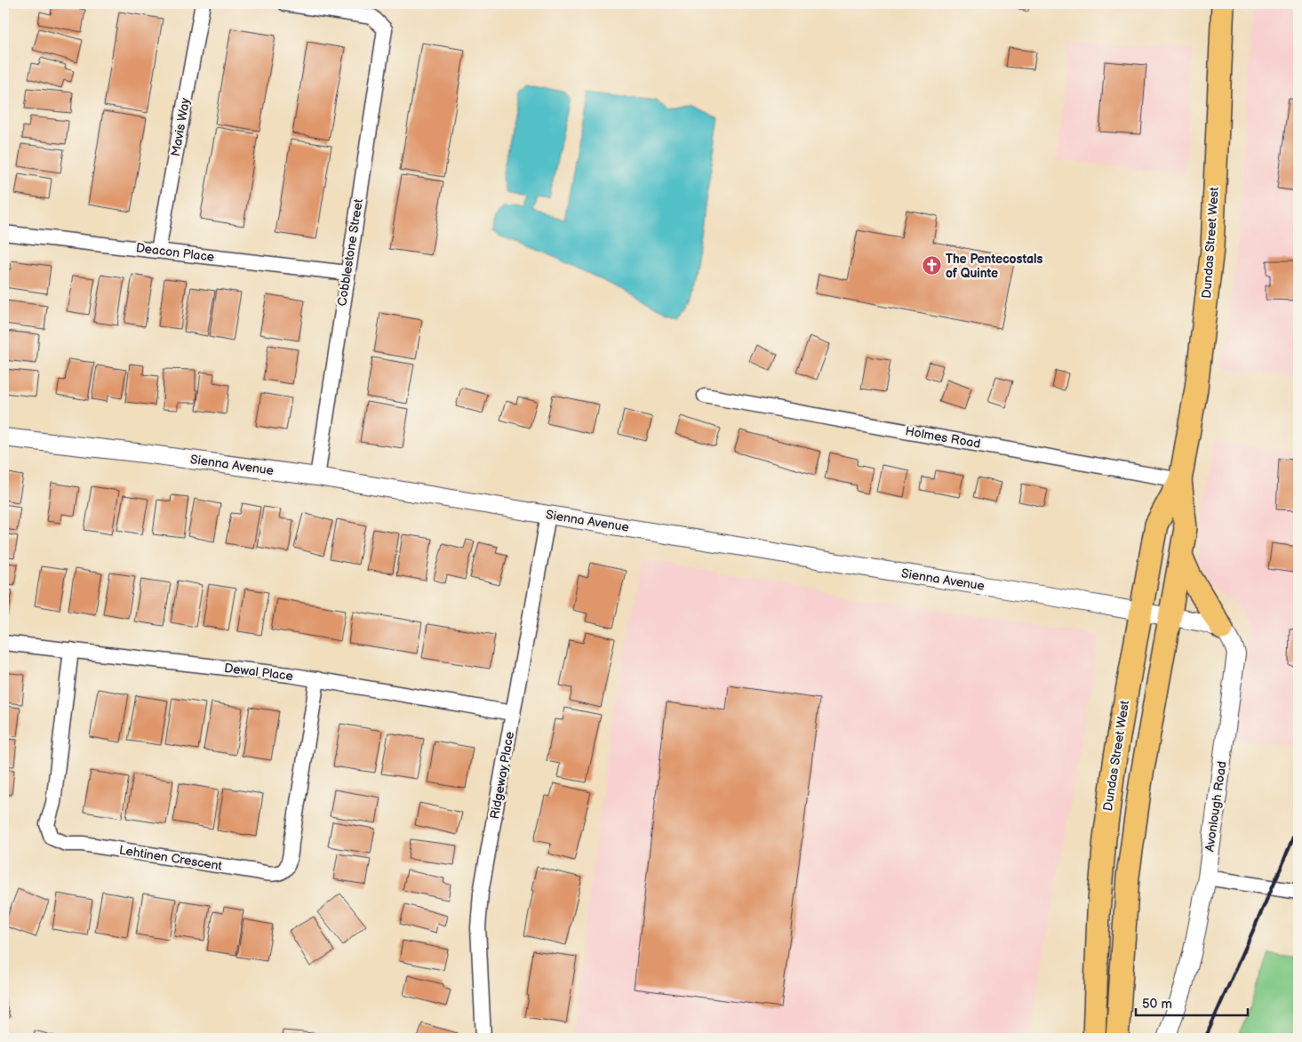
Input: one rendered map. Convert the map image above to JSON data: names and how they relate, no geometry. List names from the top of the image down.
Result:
{
  "streets": {
    "main road": ["Dundas Street West"],
    "street": [
      "Mavis Way",
      "Deacon Place",
      "Cobblestone Street",
      "Holmes Road",
      "Sienna Avenue",
      "Dewal Place",
      "Ridgeway Place",
      "Avonlough Road",
      "Lehtinen Crescent"
    ]
  },
  "crossings": [
    ["Mavis Way", "Deacon Place"],
    ["Dundas Street West", "Holmes Road"],
    ["Dundas Street West", "Sienna Avenue"],
    ["Deacon Place", "Cobblestone Street"],
    ["Cobblestone Street", "Sienna Avenue"],
    ["Sienna Avenue", "Ridgeway Place"],
    ["Dewal Place", "Ridgeway Place"],
    ["Dewal Place", "Lehtinen Crescent"]
  ],
  "places": {
    "church": ["The Pentecostals of Quinte"]
  },
  "scale_bar": "50 m"
}
